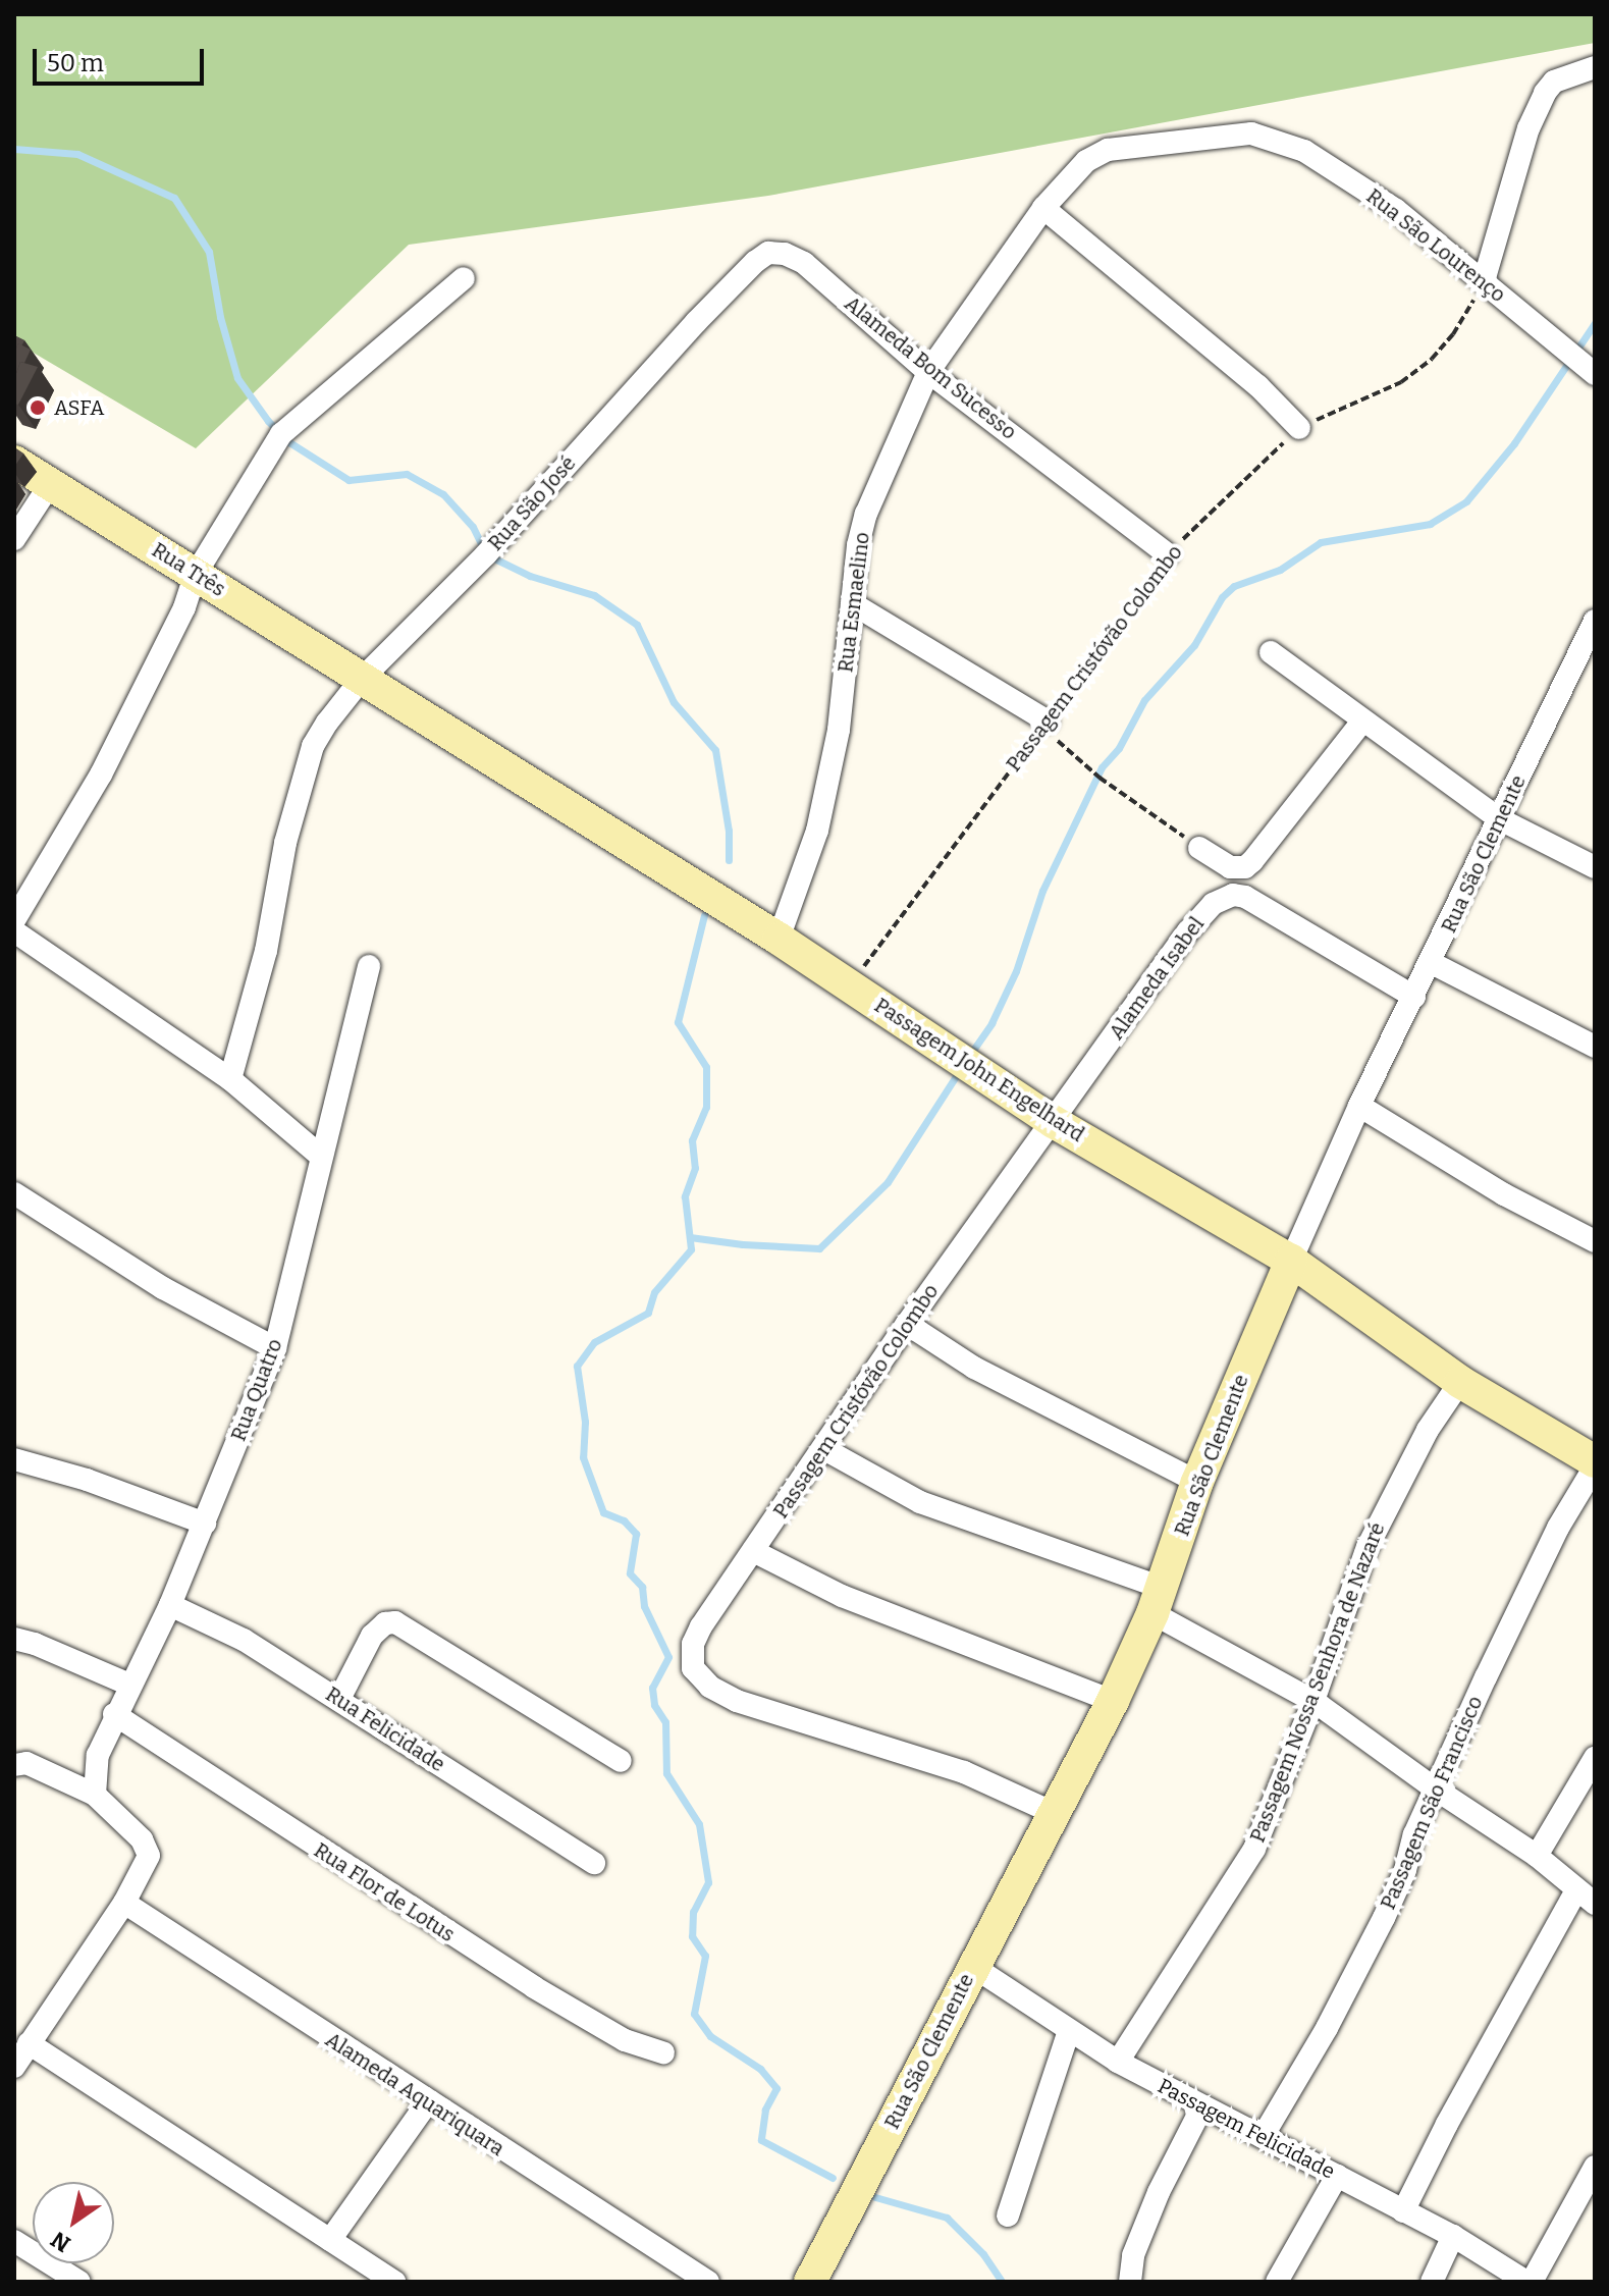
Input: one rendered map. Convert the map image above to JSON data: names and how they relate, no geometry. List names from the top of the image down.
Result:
{
  "streets": {
    "main road": ["Rua Três", "Rua São Clemente", "Passagem John Engelhard"],
    "street": [
      "Rua São Lourenço",
      "Alameda Bom Sucesso",
      "Rua São José",
      "Rua Esmaelino",
      "Passagem Cristóvão Colombo",
      "Alameda Isabel",
      "Rua Quatro",
      "Passagem Nossa Senhora de Nazaré",
      "Rua Felicidade",
      "Passagem São Francisco",
      "Rua Flor de Lotus",
      "Alameda Aquariquara",
      "Passagem Felicidade"
    ]
  },
  "crossings": [
    ["Rua São Lourenço", "Rua Esmaelino"],
    ["Rua São Lourenço", "Passagem Cristóvão Colombo"],
    ["Alameda Bom Sucesso", "Rua São José"],
    ["Alameda Bom Sucesso", "Rua Esmaelino"],
    ["Alameda Bom Sucesso", "Passagem Cristóvão Colombo"],
    ["Rua São José", "Rua Três"],
    ["Rua São José", "Passagem John Engelhard"],
    ["Rua Três", "Passagem John Engelhard"],
    ["Rua Esmaelino", "Passagem John Engelhard"],
    ["Passagem Cristóvão Colombo", "Rua São Clemente"],
    ["Passagem Cristóvão Colombo", "Alameda Isabel"],
    ["Passagem Cristóvão Colombo", "Passagem John Engelhard"],
    ["Rua São Clemente", "Alameda Isabel"],
    ["Rua São Clemente", "Passagem John Engelhard"],
    ["Rua São Clemente", "Passagem Felicidade"],
    ["Alameda Isabel", "Passagem John Engelhard"],
    ["Passagem John Engelhard", "Passagem Nossa Senhora de Nazaré"],
    ["Passagem John Engelhard", "Passagem São Francisco"],
    ["Rua Quatro", "Rua Felicidade"],
    ["Rua Quatro", "Rua Flor de Lotus"],
    ["Passagem Nossa Senhora de Nazaré", "Passagem Felicidade"],
    ["Passagem São Francisco", "Passagem Felicidade"]
  ],
  "places": ["ASFA"],
  "scale_bar": "50 m",
  "north": "bottom left"
}
